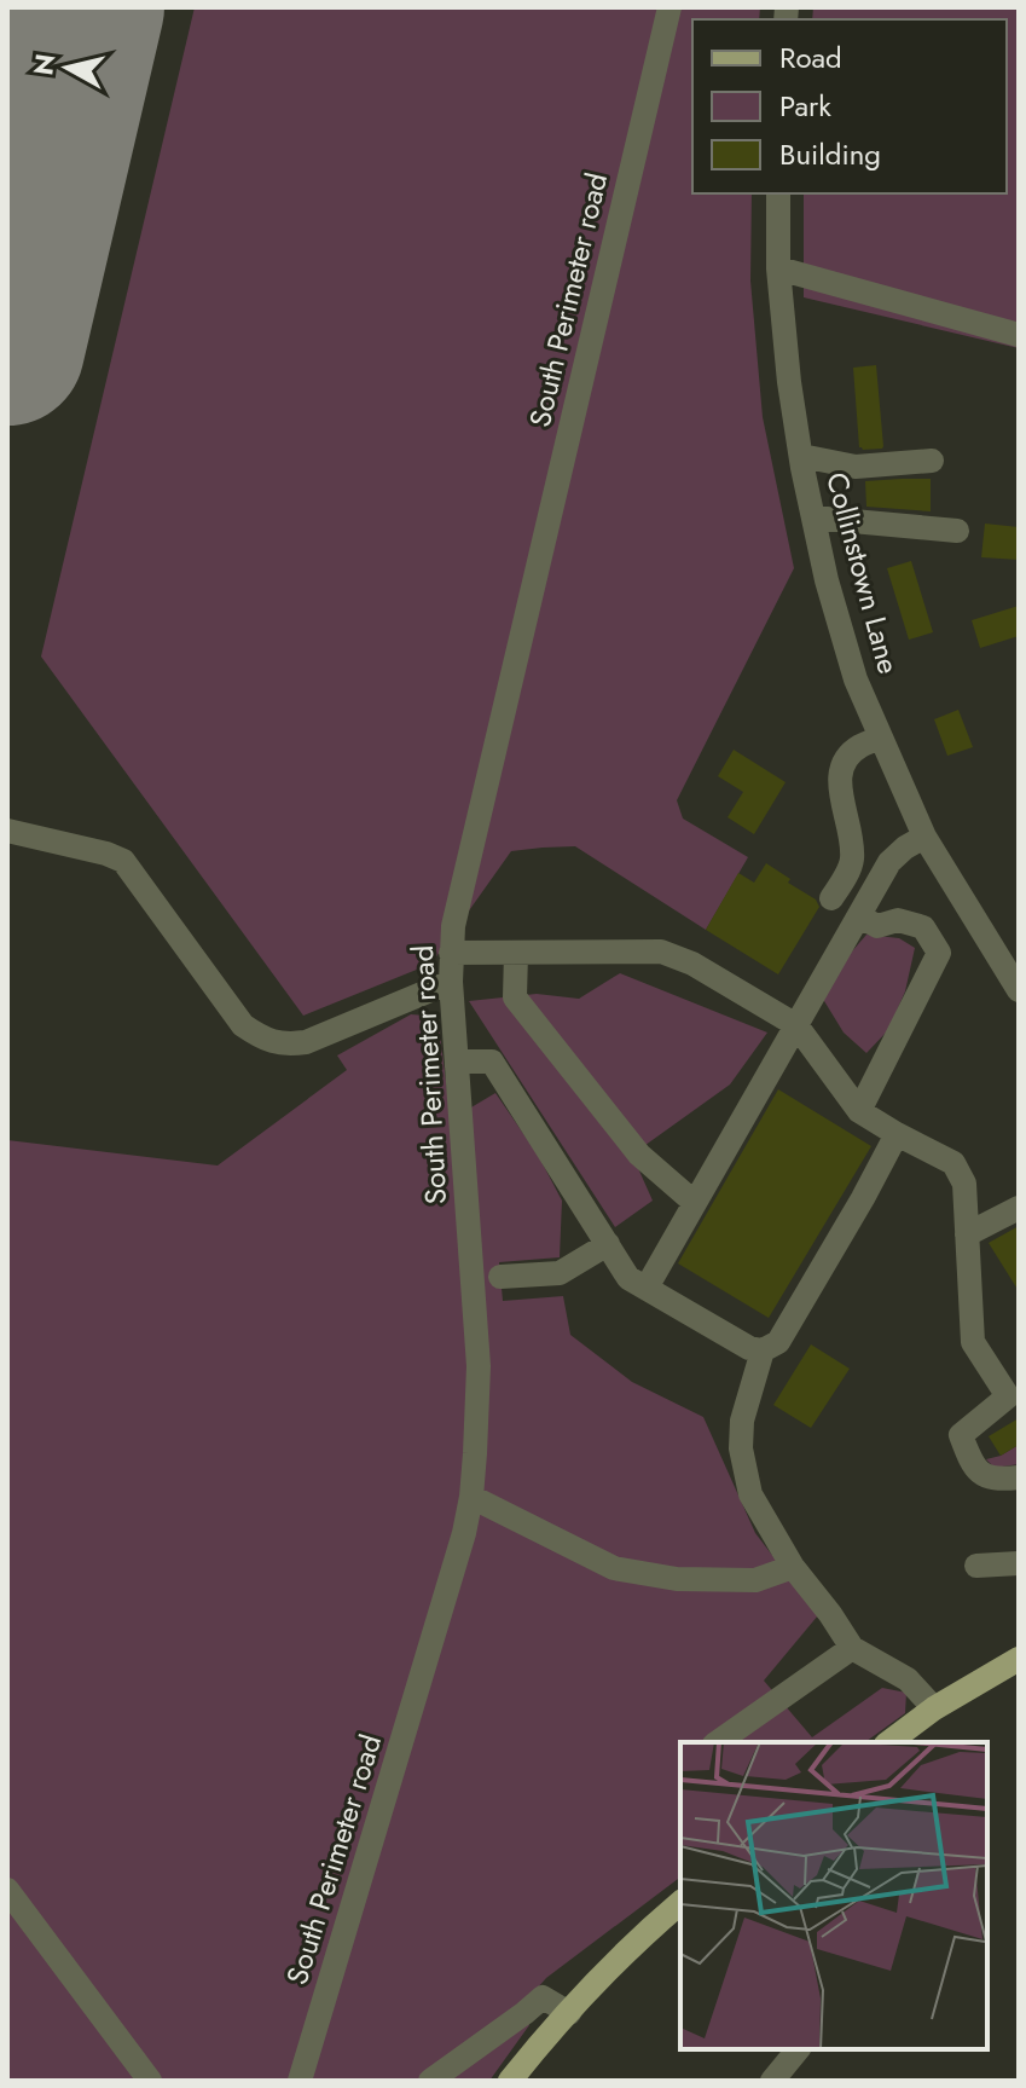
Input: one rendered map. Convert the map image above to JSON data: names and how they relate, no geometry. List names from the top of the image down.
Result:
{
  "streets": {
    "street": ["South Perimeter road", "Collinstown Lane"]
  },
  "legend": ["Road", "Park", "Building"],
  "north": "left"
}
